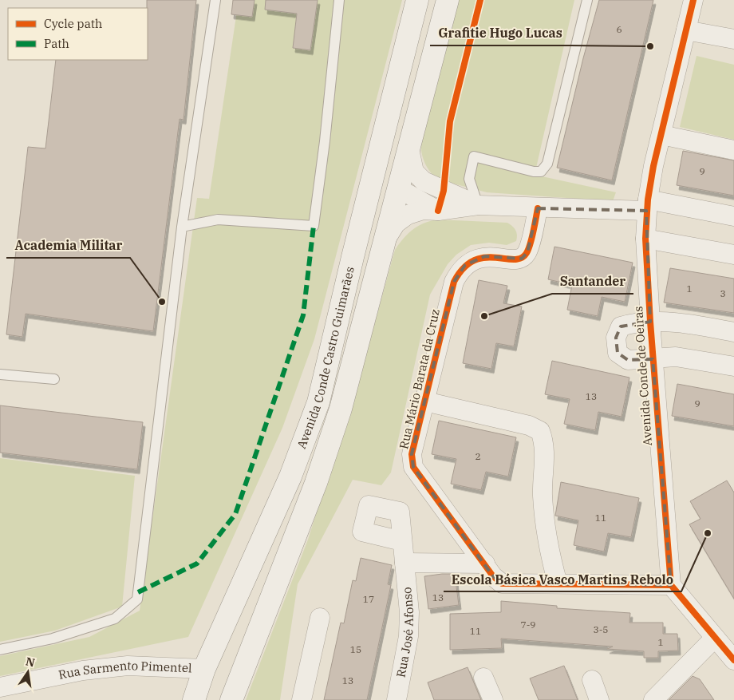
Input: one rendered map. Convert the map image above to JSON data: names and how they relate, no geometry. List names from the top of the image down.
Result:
{
  "streets": {
    "main road": ["Avenida Conde Castro Guimarães"],
    "street": [
      "Avenida Conde de Oeiras",
      "Rua Mário Barata da Cruz",
      "Rua José Afonso",
      "Rua Sarmento Pimentel"
    ]
  },
  "crossings": [
    ["Avenida Conde Castro Guimarães", "Rua Sarmento Pimentel"],
    ["Avenida Conde de Oeiras", "Rua Mário Barata da Cruz"]
  ],
  "places": [
    "Grafitie Hugo Lucas",
    "Academia Militar",
    "Santander",
    "Escola Básica Vasco Martins Rebolo"
  ],
  "house_numbers": [
    "6",
    "9",
    "1",
    "3",
    "13",
    "9",
    "2",
    "11",
    "13",
    "17",
    "7-9",
    "3-5",
    "11",
    "1",
    "15",
    "13"
  ],
  "legend": ["Cycle path", "Path"],
  "north": "top"
}
